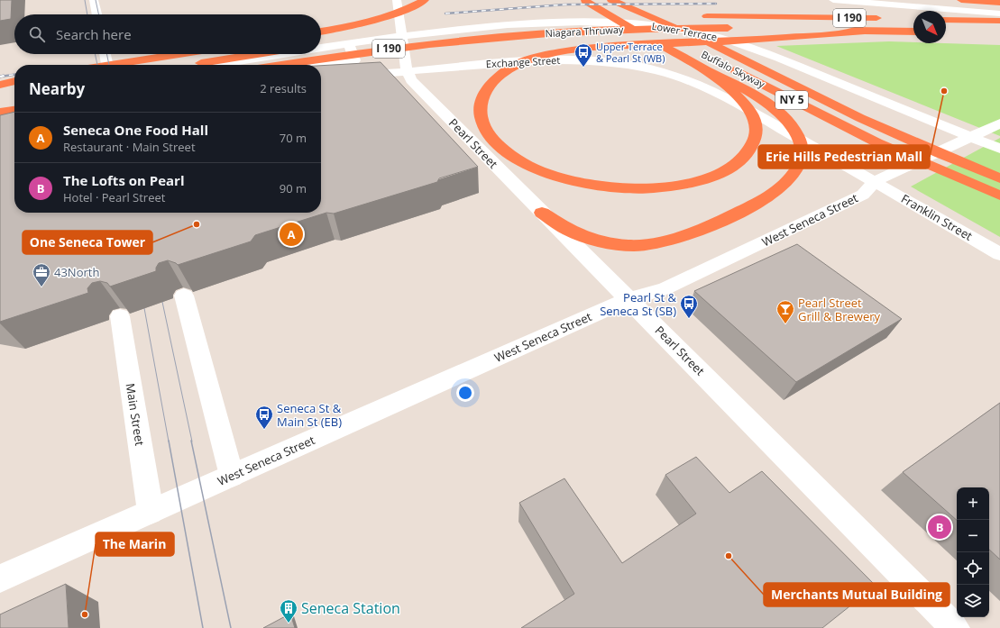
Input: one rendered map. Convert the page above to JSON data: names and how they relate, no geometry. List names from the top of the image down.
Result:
{
  "streets": {
    "highway": [
      "I 190",
      "Niagara Thruway",
      "Buffalo Skyway",
      "NY 5"
    ],
    "street": [
      "Lower Terrace",
      "Exchange Street",
      "Pearl Street",
      "Franklin Street",
      "West Seneca Street",
      "Main Street"
    ]
  },
  "crossings": [
    ["Lower Terrace", "West Seneca Street"],
    ["Exchange Street", "Pearl Street"],
    ["Exchange Street", "Franklin Street"],
    ["Exchange Street", "West Seneca Street"],
    ["Pearl Street", "West Seneca Street"],
    ["Franklin Street", "West Seneca Street"],
    ["West Seneca Street", "Main Street"]
  ],
  "places": {
    "bus stop": ["Upper Terrace & Pearl St (WB)", "Pearl St & Seneca St (SB)", "Seneca St & Main St (EB)"],
    "other": [
      "Erie Hills Pedestrian Mall",
      "One Seneca Tower",
      "Merchants Mutual Building",
      "The Marin"
    ],
    "office": ["43North"],
    "bar": ["Pearl Street Grill & Brewery"],
    "building": ["Seneca Station"]
  },
  "north": "bottom right",
  "page": {
    "search": "Search here",
    "heading": ["Nearby", "2 results"],
    "list": [
      {
        "mark": "A",
        "name": "Seneca One Food Hall",
        "note": "Restaurant · Main Street",
        "value": "70 m"
      },
      {
        "mark": "B",
        "name": "The Lofts on Pearl",
        "note": "Hotel · Pearl Street",
        "value": "90 m"
      }
    ],
    "pins": ["A", "B"],
    "map_buttons": ["+", "−"]
  }
}
